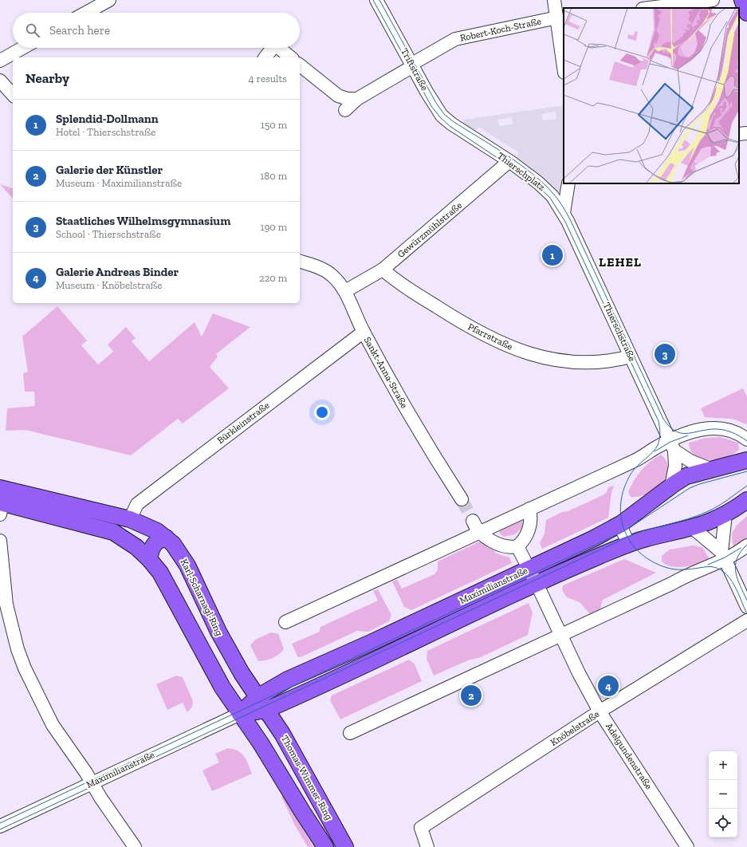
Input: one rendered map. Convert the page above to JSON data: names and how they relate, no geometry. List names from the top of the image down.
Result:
{
  "streets": {
    "main road": ["Maximilianstraße", "Karl-Scharnagl-Ring", "Thomas-Wimmer-Ring"],
    "street": [
      "Robert-Koch-Straße",
      "Triftstraße",
      "Thierschplatz",
      "Gewürzmühlstraße",
      "Thierschstraße",
      "Pfarrstraße",
      "Sankt-Anna-Straße",
      "Bürkleinstraße",
      "Knöbelstraße",
      "Adelgundenstraße"
    ]
  },
  "crossings": [
    ["Robert-Koch-Straße", "Triftstraße"],
    ["Triftstraße", "Thierschplatz"],
    ["Thierschplatz", "Gewürzmühlstraße"],
    ["Thierschplatz", "Thierschstraße"],
    ["Gewürzmühlstraße", "Pfarrstraße"],
    ["Gewürzmühlstraße", "Sankt-Anna-Straße"],
    ["Thierschstraße", "Pfarrstraße"],
    ["Thierschstraße", "Maximilianstraße"],
    ["Sankt-Anna-Straße", "Bürkleinstraße"],
    ["Bürkleinstraße", "Karl-Scharnagl-Ring"],
    ["Maximilianstraße", "Karl-Scharnagl-Ring"],
    ["Maximilianstraße", "Adelgundenstraße"],
    ["Maximilianstraße", "Thomas-Wimmer-Ring"],
    ["Karl-Scharnagl-Ring", "Thomas-Wimmer-Ring"],
    ["Knöbelstraße", "Adelgundenstraße"]
  ],
  "districts": ["LEHEL"],
  "page": {
    "search": "Search here",
    "heading": ["Nearby", "4 results"],
    "list": [
      {
        "mark": "1",
        "name": "Splendid-Dollmann",
        "note": "Hotel · Thierschstraße",
        "value": "150 m"
      },
      {
        "mark": "2",
        "name": "Galerie der Künstler",
        "note": "Museum · Maximilianstraße",
        "value": "180 m"
      },
      {
        "mark": "3",
        "name": "Staatliches Wilhelmsgymnasium",
        "note": "School · Thierschstraße",
        "value": "190 m"
      },
      {
        "mark": "4",
        "name": "Galerie Andreas Binder",
        "note": "Museum · Knöbelstraße",
        "value": "220 m"
      }
    ],
    "pins": [
      "1",
      "3",
      "4",
      "2"
    ],
    "map_buttons": ["+", "−"]
  }
}
